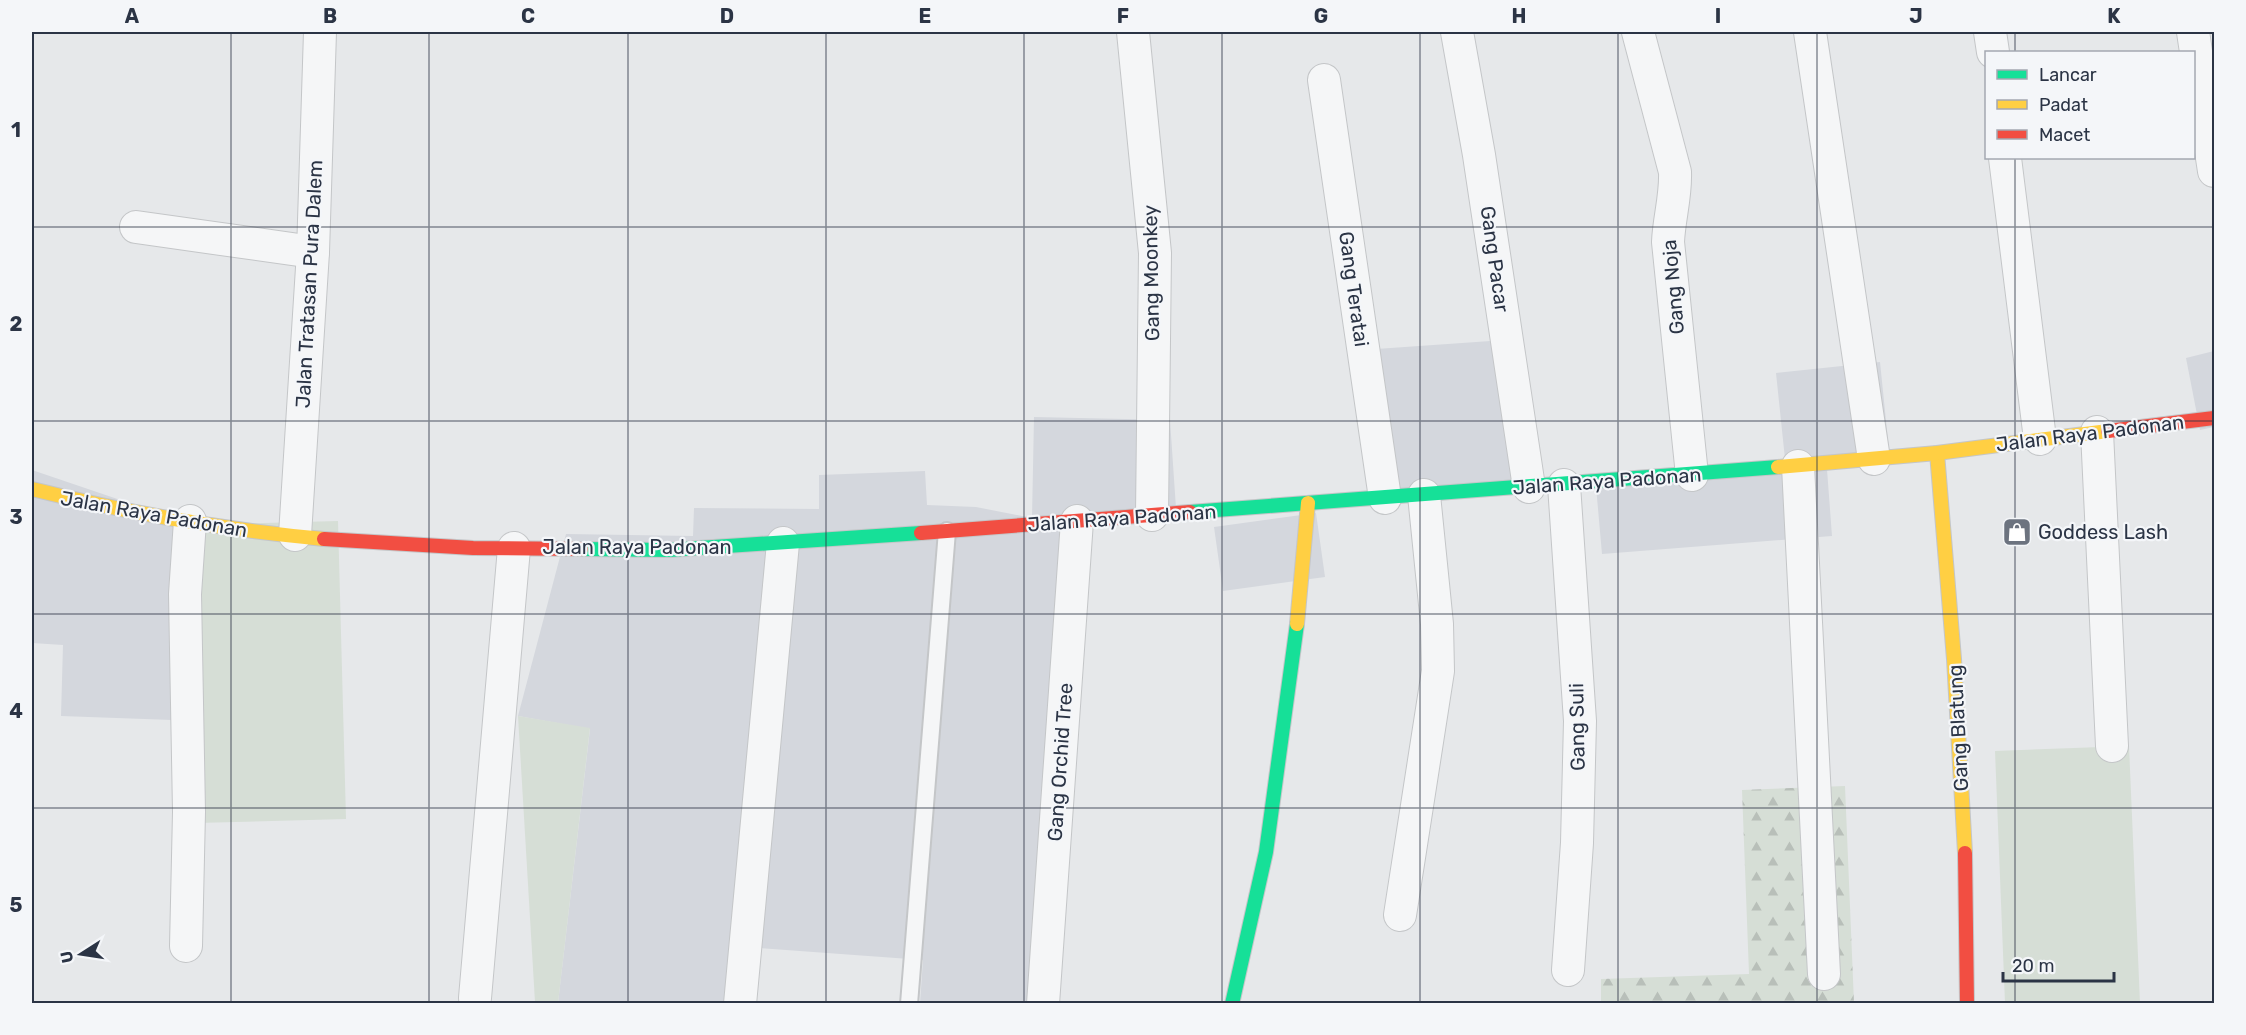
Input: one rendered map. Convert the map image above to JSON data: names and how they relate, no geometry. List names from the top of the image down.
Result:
{
  "streets": {
    "main road": ["Jalan Raya Padonan", "Gang Blatung"],
    "street": [
      "Gang Pacar",
      "Gang Moonkey",
      "Jalan Tratasan Pura Dalem",
      "Gang Noja",
      "Gang Teratai",
      "Gang Suli",
      "Gang Orchid Tree"
    ]
  },
  "crossings": [
    ["Gang Pacar", "Jalan Raya Padonan"],
    ["Gang Moonkey", "Jalan Raya Padonan"],
    ["Jalan Tratasan Pura Dalem", "Jalan Raya Padonan"],
    ["Gang Noja", "Jalan Raya Padonan"],
    ["Gang Teratai", "Jalan Raya Padonan"],
    ["Jalan Raya Padonan", "Gang Suli"],
    ["Jalan Raya Padonan", "Gang Blatung"],
    ["Jalan Raya Padonan", "Gang Orchid Tree"]
  ],
  "places": {
    "shop": ["Goddess Lash"]
  },
  "legend": ["Lancar", "Padat", "Macet"],
  "scale_bar": "20 m",
  "north": "left",
  "grid": {
    "columns": [
      "A",
      "B",
      "C",
      "D",
      "E",
      "F",
      "G",
      "H",
      "I",
      "J",
      "K"
    ],
    "rows": [
      "1",
      "2",
      "3",
      "4",
      "5"
    ]
  }
}
